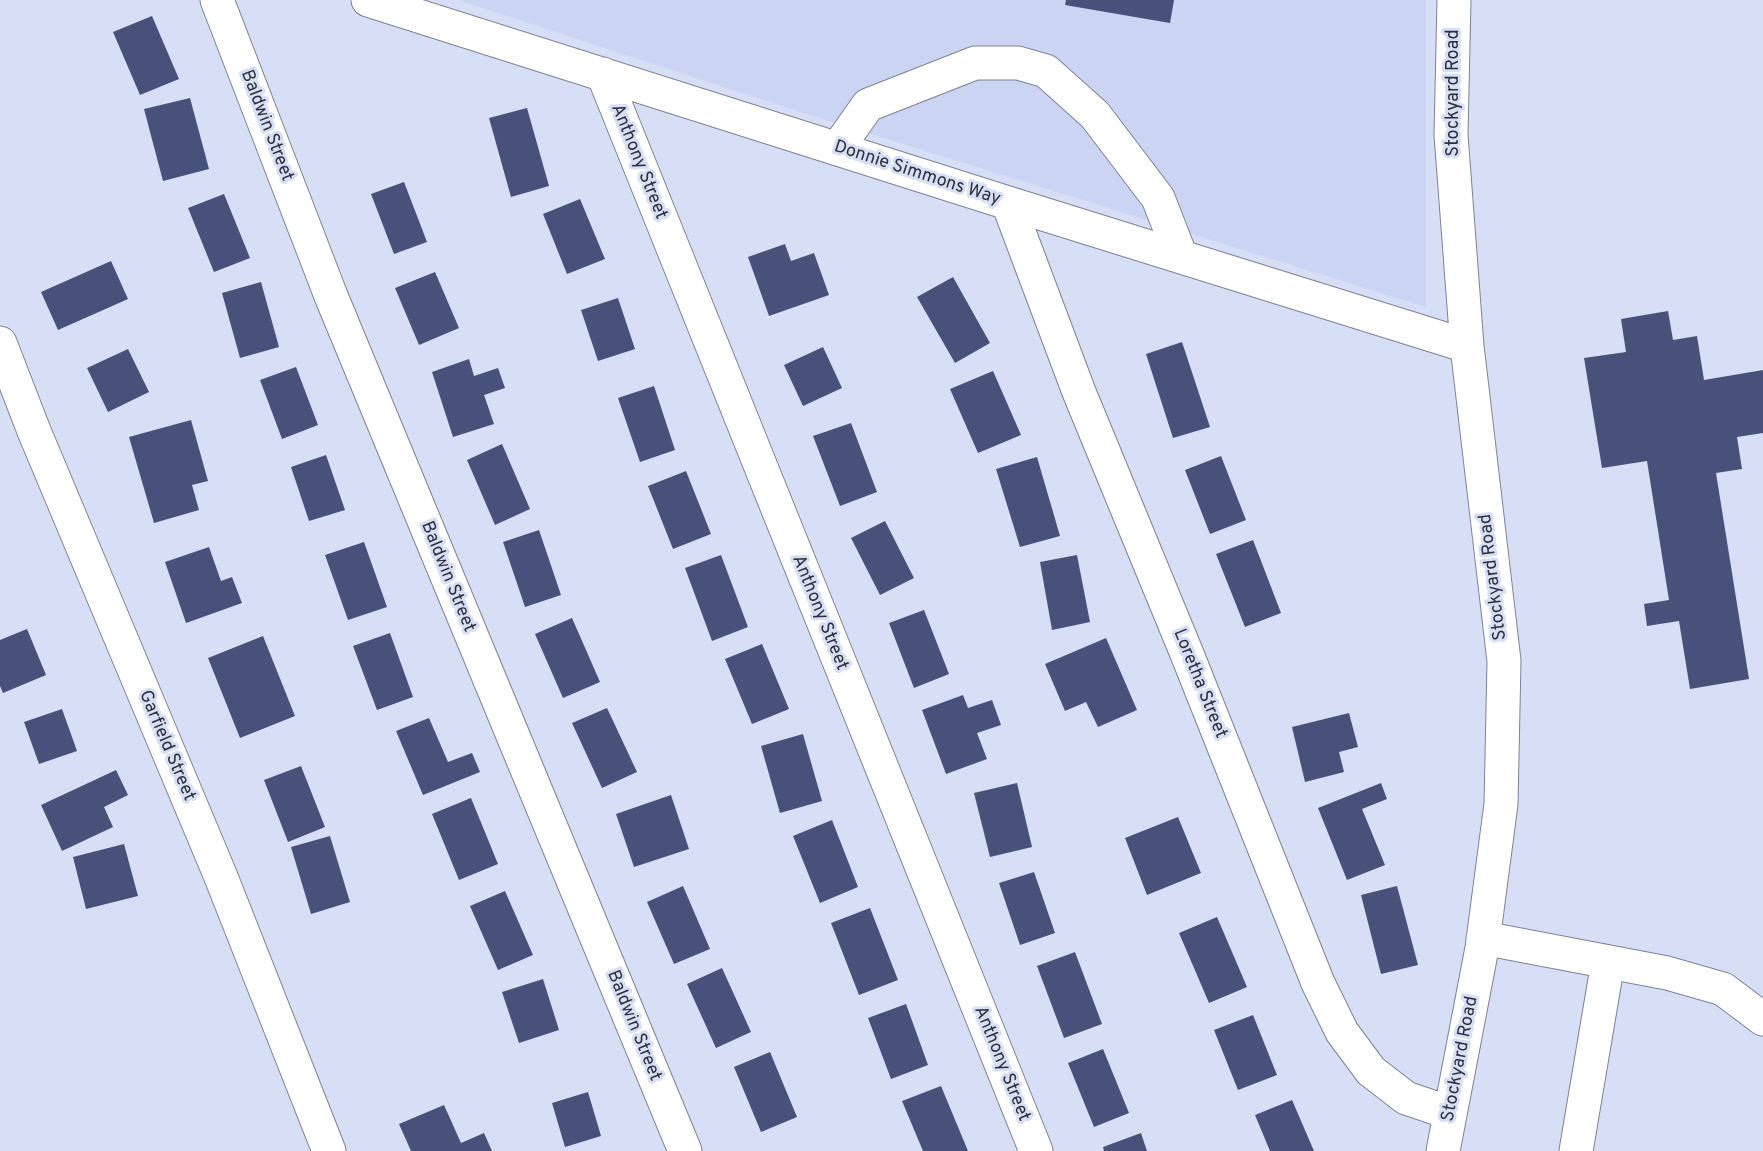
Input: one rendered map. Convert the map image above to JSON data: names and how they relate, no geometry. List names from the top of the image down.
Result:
{
  "streets": {
    "street": [
      "Stockyard Road",
      "Baldwin Street",
      "Anthony Street",
      "Donnie Simmons Way",
      "Loretha Street",
      "Garfield Street"
    ]
  },
  "crossings": [
    ["Stockyard Road", "Donnie Simmons Way"],
    ["Stockyard Road", "Loretha Street"],
    ["Anthony Street", "Donnie Simmons Way"],
    ["Donnie Simmons Way", "Loretha Street"]
  ]
}
